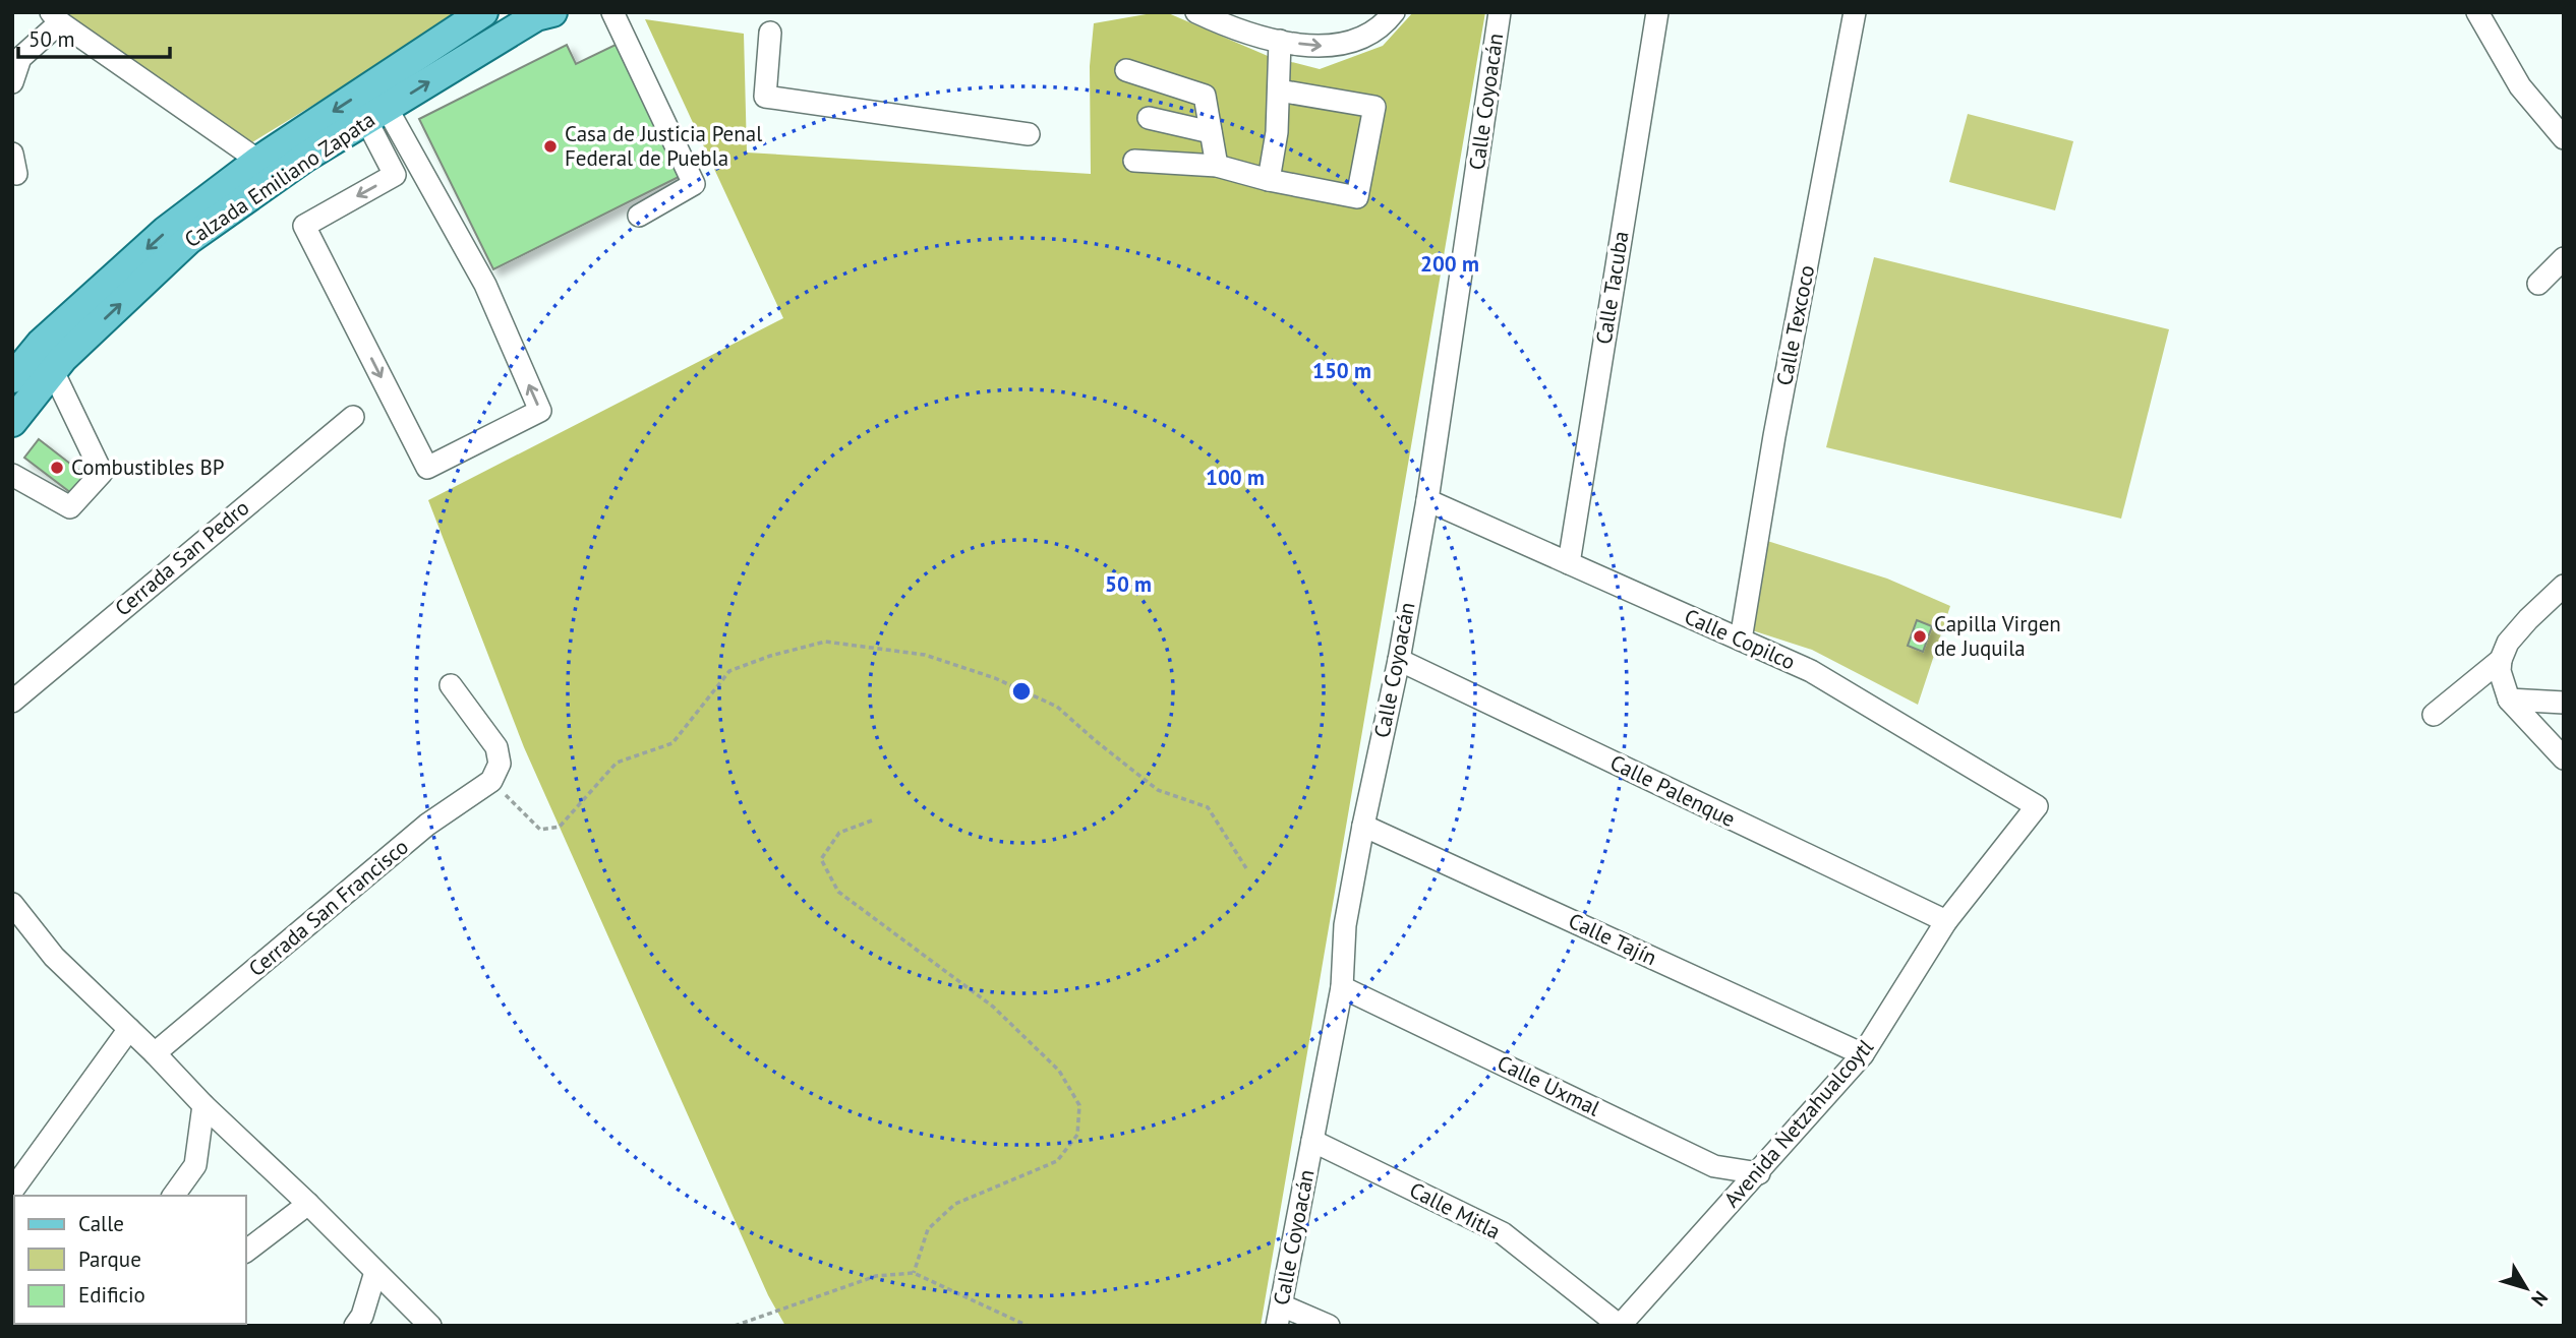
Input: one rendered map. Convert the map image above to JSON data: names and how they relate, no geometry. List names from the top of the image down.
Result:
{
  "streets": {
    "main road": ["Calzada Emiliano Zapata"],
    "street": [
      "Calle Coyoacán",
      "Calle Tacuba",
      "Calle Texcoco",
      "Cerrada San Pedro",
      "Calle Copilco",
      "Calle Palenque",
      "Cerrada San Francisco",
      "Calle Tajín",
      "Calle Uxmal",
      "Avenida Netzahualcoytl",
      "Calle Mitla"
    ]
  },
  "crossings": [
    ["Calle Coyoacán", "Calle Copilco"],
    ["Calle Coyoacán", "Calle Palenque"],
    ["Calle Coyoacán", "Calle Tajín"],
    ["Calle Coyoacán", "Calle Uxmal"],
    ["Calle Coyoacán", "Calle Mitla"],
    ["Calle Tacuba", "Calle Copilco"],
    ["Calle Texcoco", "Calle Copilco"],
    ["Calle Copilco", "Avenida Netzahualcoytl"],
    ["Calle Palenque", "Avenida Netzahualcoytl"],
    ["Calle Tajín", "Avenida Netzahualcoytl"],
    ["Calle Uxmal", "Avenida Netzahualcoytl"],
    ["Avenida Netzahualcoytl", "Calle Mitla"]
  ],
  "places": ["Casa de Justicia Penal Federal de Puebla", "Combustibles BP", "Capilla Virgen de Juquila"],
  "legend": ["Calle", "Parque", "Edificio"],
  "scale_bar": "50 m",
  "north": "bottom right",
  "rings": [
    "200 m",
    "150 m",
    "100 m",
    "50 m"
  ]
}
